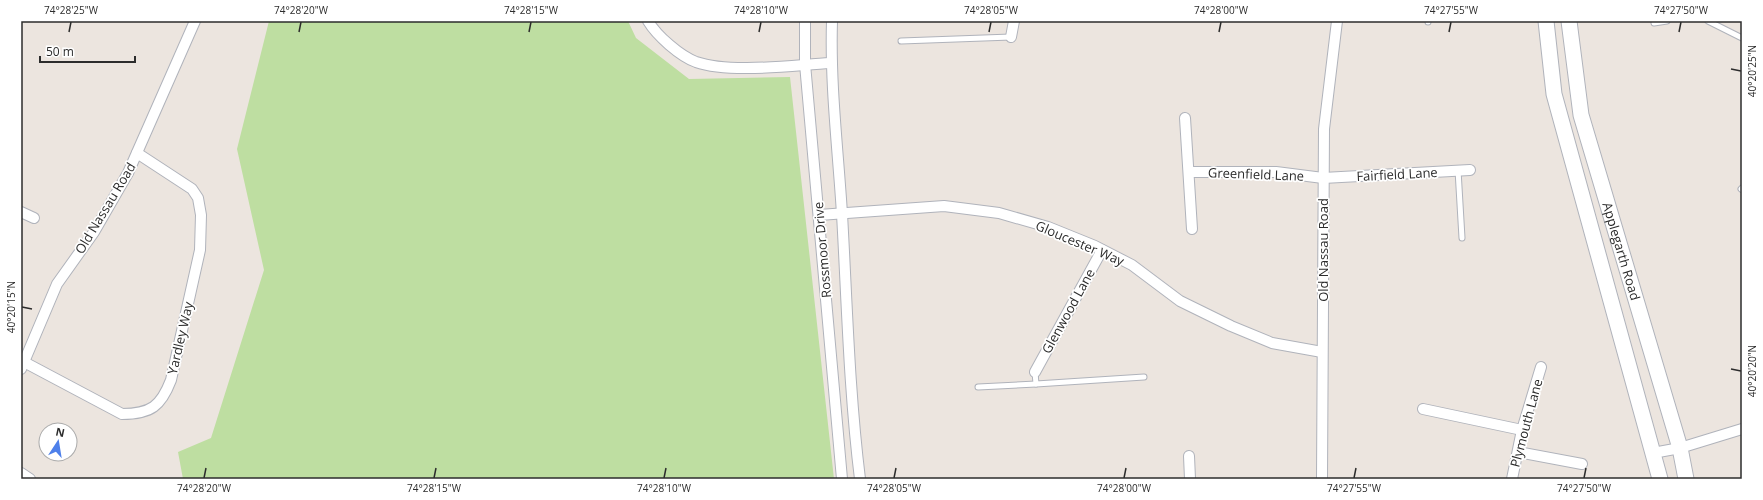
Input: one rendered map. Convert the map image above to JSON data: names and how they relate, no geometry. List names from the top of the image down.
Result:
{
  "streets": {
    "main road": ["Applegarth Road"],
    "street": [
      "Greenfield Lane",
      "Fairfield Lane",
      "Old Nassau Road",
      "Gloucester Way",
      "Rossmoor Drive",
      "Glenwood Lane",
      "Yardley Way",
      "Plymouth Lane"
    ]
  },
  "crossings": [
    ["Greenfield Lane", "Fairfield Lane"],
    ["Greenfield Lane", "Old Nassau Road"],
    ["Fairfield Lane", "Old Nassau Road"],
    ["Old Nassau Road", "Gloucester Way"],
    ["Old Nassau Road", "Yardley Way"],
    ["Gloucester Way", "Rossmoor Drive"],
    ["Gloucester Way", "Glenwood Lane"]
  ],
  "scale_bar": "50 m",
  "north": "top",
  "coordinates": [
    "74°28'25\"W",
    "74°28'20\"W",
    "74°28'15\"W",
    "74°28'10\"W",
    "74°28'05\"W",
    "74°28'00\"W",
    "74°27'55\"W",
    "74°27'50\"W",
    "40°20'25\"N",
    "40°20'15\"N",
    "40°20'20\"N"
  ]
}
